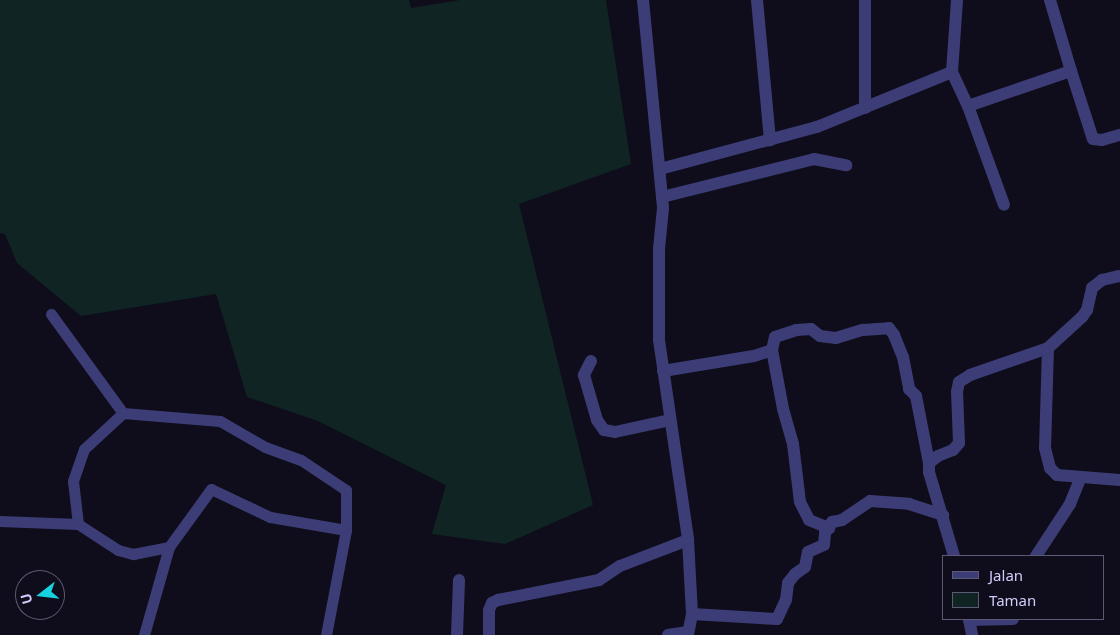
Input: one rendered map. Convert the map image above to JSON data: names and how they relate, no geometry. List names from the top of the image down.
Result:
{
  "legend": ["Jalan", "Taman"],
  "north": "left"
}
